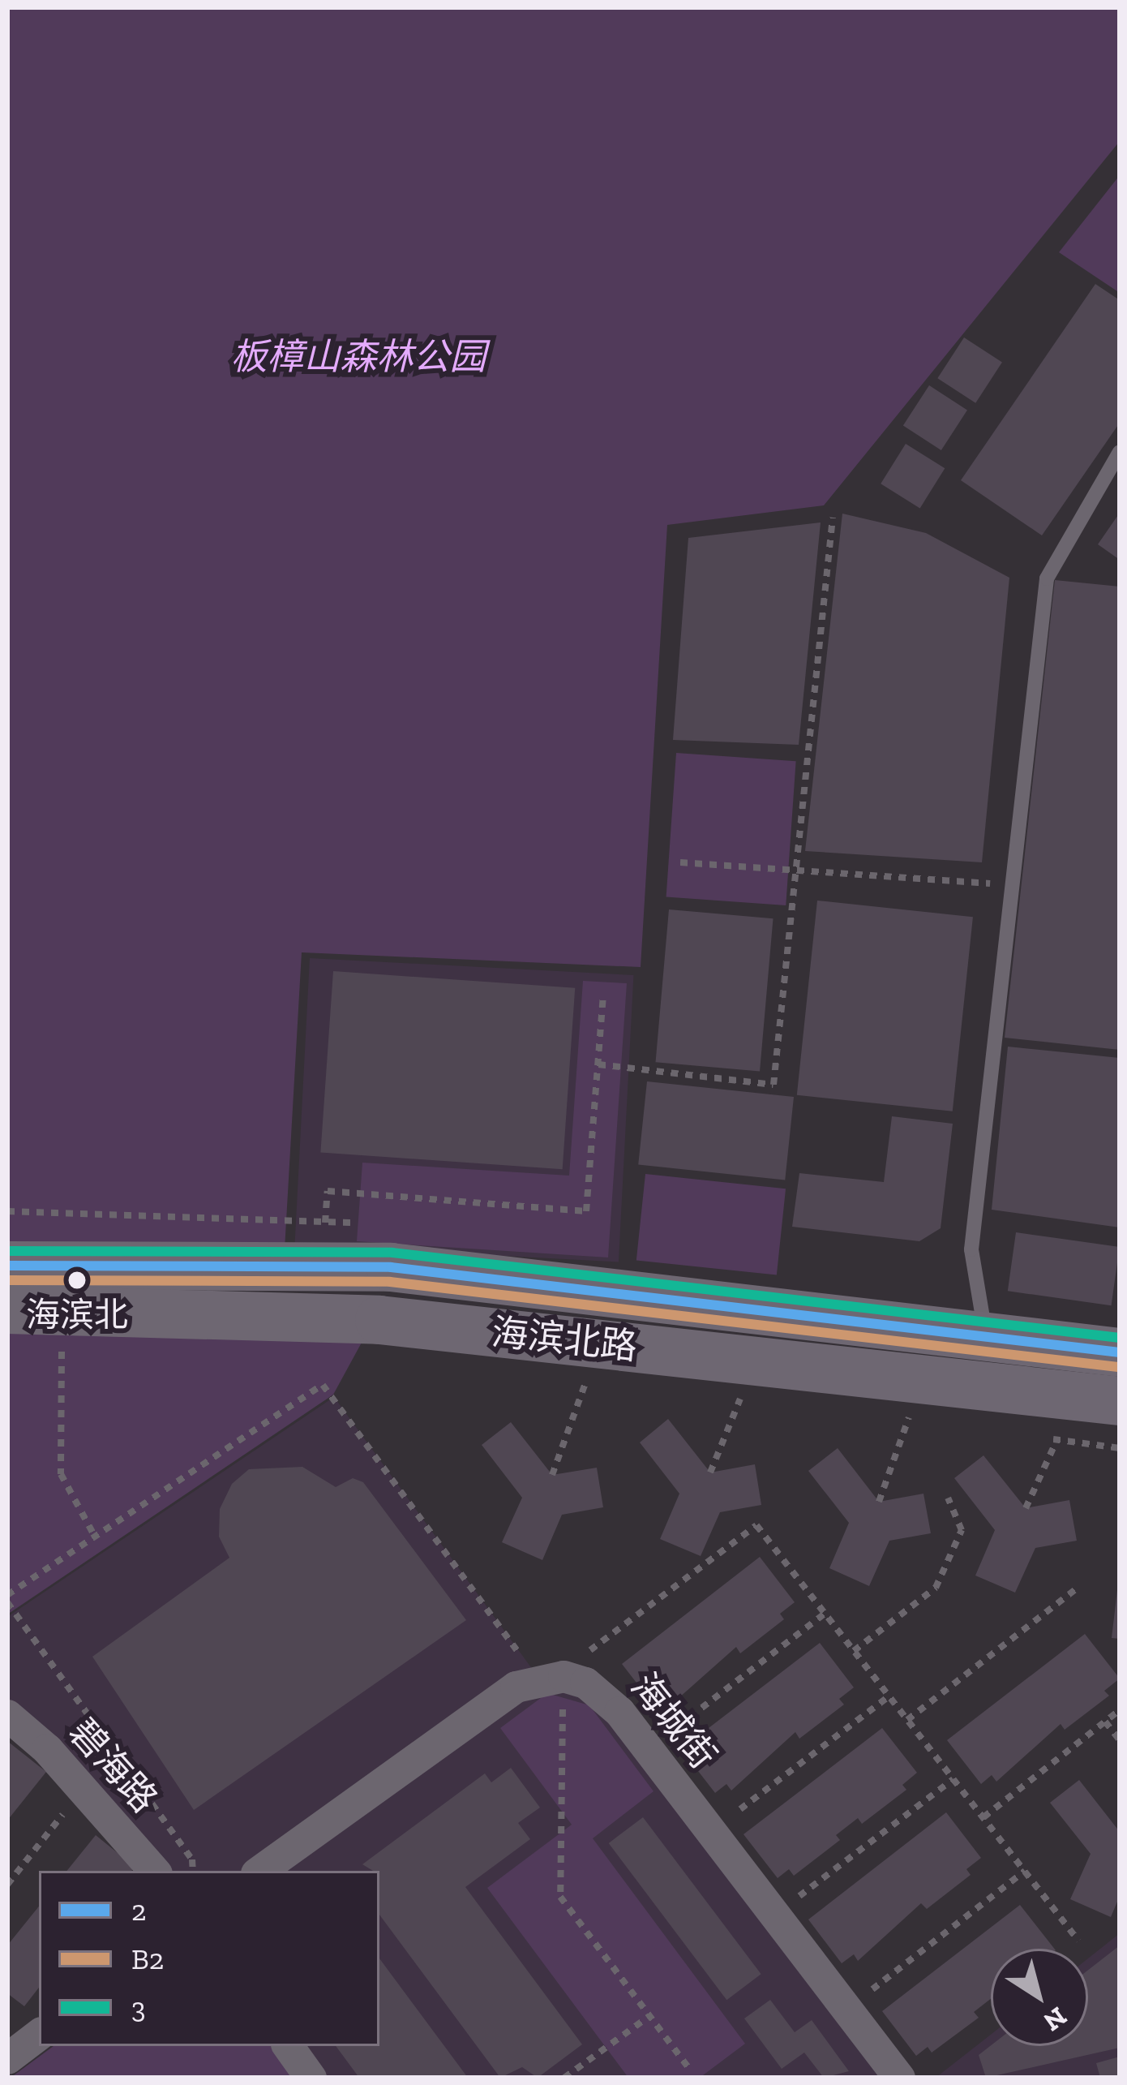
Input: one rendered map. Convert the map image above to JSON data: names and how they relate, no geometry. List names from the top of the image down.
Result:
{
  "streets": {
    "main road": ["海滨北路"],
    "street": ["海城街", "碧海路"]
  },
  "parks": ["板樟山森林公园"],
  "places": ["海滨北"],
  "lines": ["transit line 3", "transit line 2", "transit line B2"],
  "legend": ["2", "B2", "3"],
  "north": "bottom right"
}
